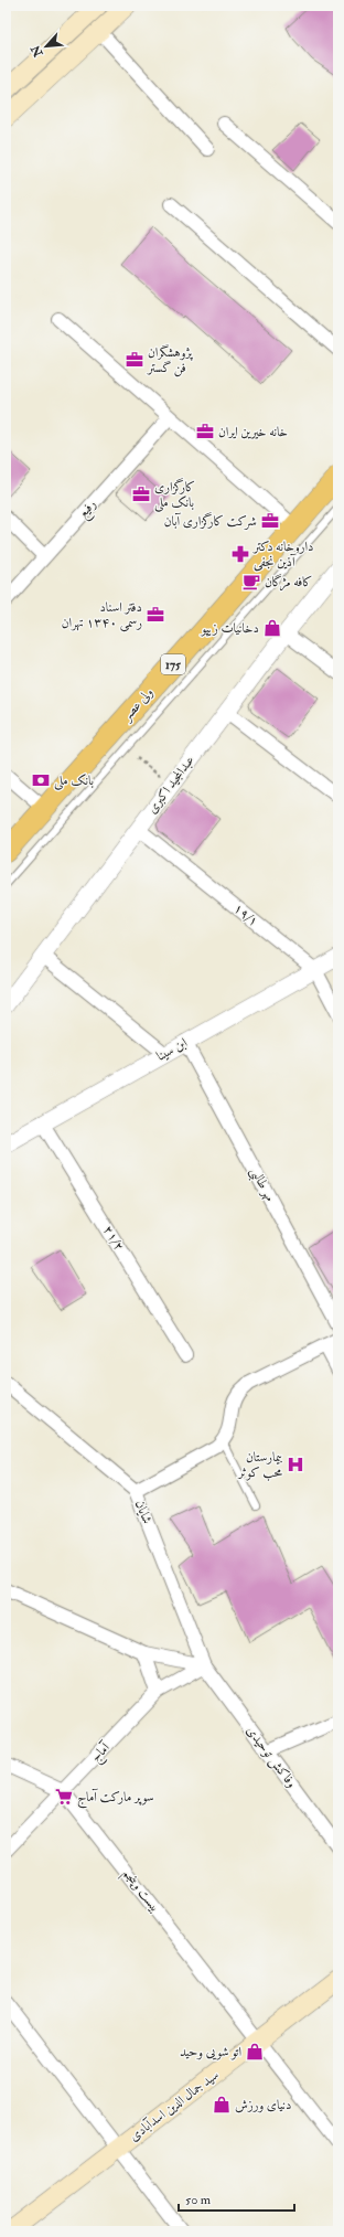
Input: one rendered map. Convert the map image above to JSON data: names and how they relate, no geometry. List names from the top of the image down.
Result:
{
  "streets": {
    "main road": ["175", "ولی عصر", "سید جمال الدین اسدآبادی"],
    "street": [
      "رفیع",
      "عبدالمجید اکبری",
      "۱۹/۱",
      "ابن سینا",
      "مهر طالبی",
      "۲۱/۲",
      "شایان",
      "آماج",
      "وفاکش توحیدی",
      "بیست وپنجم"
    ]
  },
  "crossings": [
    ["عبدالمجید اکبری", "۱۹/۱"],
    ["۱۹/۱", "ابن سینا"],
    ["ابن سینا", "مهر طالبی"],
    ["ابن سینا", "۲۱/۲"],
    ["شایان", "آماج"],
    ["شایان", "وفاکش توحیدی"],
    ["آماج", "وفاکش توحیدی"],
    ["آماج", "بیست وپنجم"],
    ["بیست وپنجم", "سید جمال الدین اسدآبادی"]
  ],
  "places": {
    "office": [
      "پژوهشگران فن گستر",
      "خانه خیرین ایران",
      "کارگزاری بانک ملی",
      "شرکت کارگزاری آبان",
      "دفتر اسناد رسمی ۱۳۴۰ تهران"
    ],
    "pharmacy": ["داروخانه دکتر آذین نجفی"],
    "cafe": ["کافه مژگان"],
    "shop": ["دخانیات زیپو", "اتو شویی وحید", "دنیای ورزش"],
    "bank": ["بانک ملی"],
    "hospital": ["بیمارستان محب کوثر"],
    "supermarket": ["سوپر مارکت آماج"]
  },
  "scale_bar": "50 m",
  "north": "bottom left"
}
